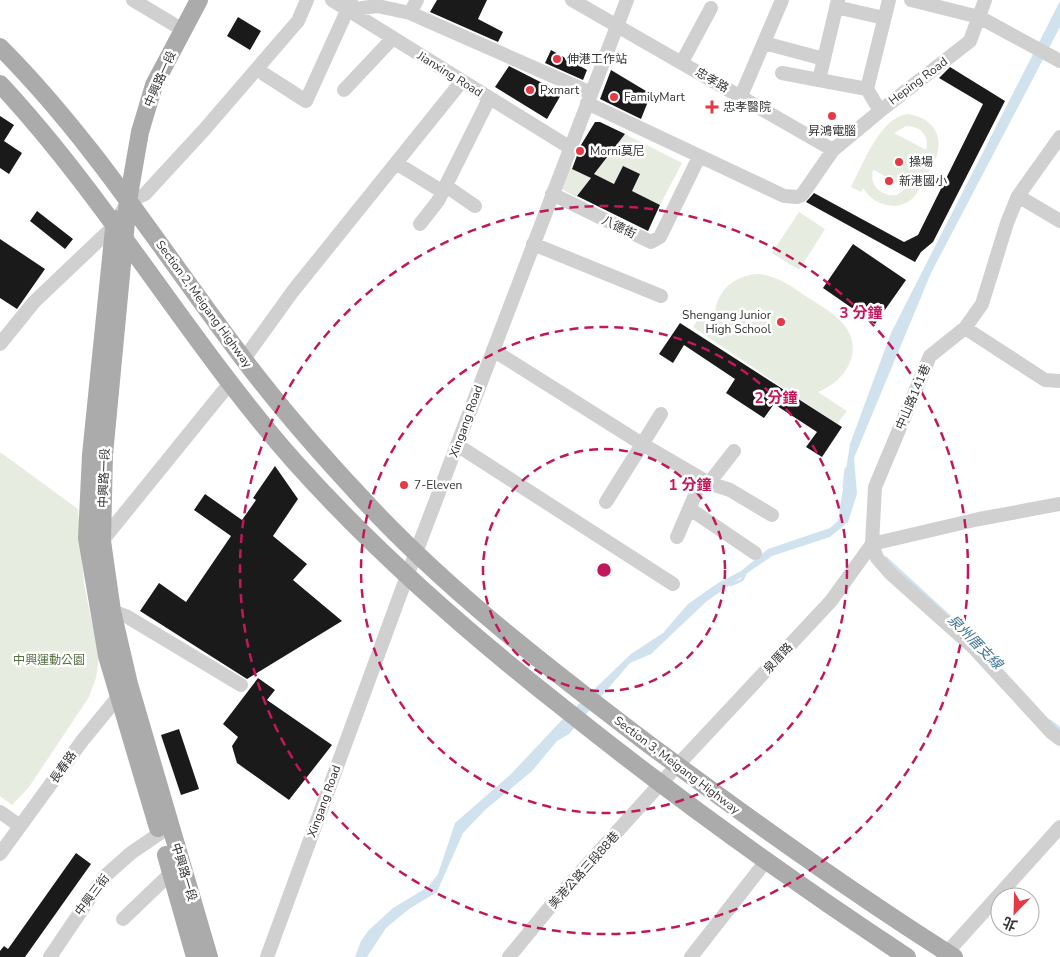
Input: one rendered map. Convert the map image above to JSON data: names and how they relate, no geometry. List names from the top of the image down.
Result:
{
  "streets": {
    "main road": ["中興路一段", "Section 2, Meigang Highway", "Section 3, Meigang Highway"],
    "street": [
      "Jianxing Road",
      "忠孝路",
      "Heping Road",
      "八德街",
      "中山路141巷",
      "Xingang Road",
      "泉厝路",
      "長春路",
      "美港公路三段88巷",
      "中興三街"
    ]
  },
  "crossings": [
    ["Jianxing Road", "Xingang Road"],
    ["中興路一段", "Section 2, Meigang Highway"],
    ["中興路一段", "長春路"],
    ["中興路一段", "中興三街"],
    ["忠孝路", "Heping Road"],
    ["忠孝路", "Xingang Road"],
    ["Heping Road", "八德街"],
    ["八德街", "Xingang Road"],
    ["Section 2, Meigang Highway", "Xingang Road"],
    ["Section 2, Meigang Highway", "Section 3, Meigang Highway"],
    ["中山路141巷", "泉厝路"],
    ["Xingang Road", "Section 3, Meigang Highway"],
    ["泉厝路", "Section 3, Meigang Highway"],
    ["泉厝路", "美港公路三段88巷"],
    ["Section 3, Meigang Highway", "美港公路三段88巷"]
  ],
  "water": ["泉州厝支線"],
  "parks": ["中興運動公園"],
  "places": {
    "other": [
      "伸港工作站",
      "Pxmart",
      "FamilyMart",
      "昇鴻電腦",
      "Morni莫尼",
      "操場",
      "新港國小",
      "Shengang Junior High School",
      "7-Eleven"
    ],
    "health": ["忠孝醫院"]
  },
  "north": "bottom left",
  "rings": ["3 分鐘", "2 分鐘", "1 分鐘"]
}
